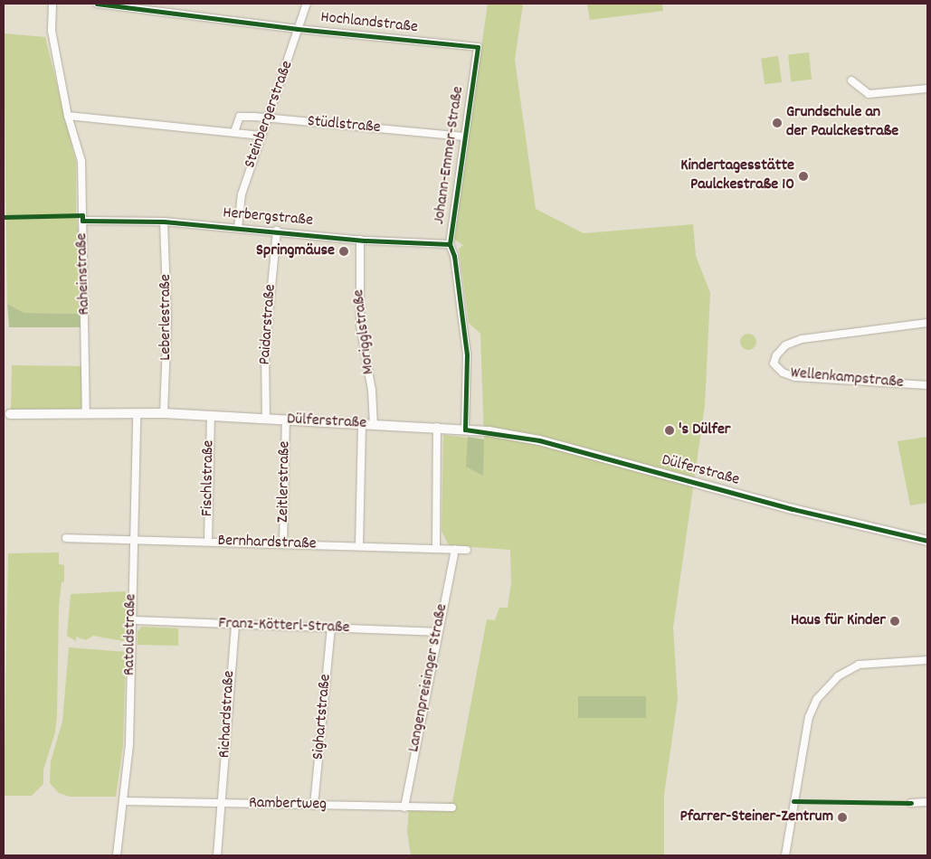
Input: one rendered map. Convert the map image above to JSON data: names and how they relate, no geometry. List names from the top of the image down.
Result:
{
  "streets": {
    "main road": ["Dülferstraße"],
    "street": [
      "Hochlandstraße",
      "Steinbergerstraße",
      "Stüdlstraße",
      "Johann-Emmer-Straße",
      "Herbergstraße",
      "Raheinstraße",
      "Leberlestraße",
      "Paidarstraße",
      "Morigglstraße",
      "Wellenkampstraße",
      "Fischlstraße",
      "Zeitlerstraße",
      "Bernhardstraße",
      "Franz-Kötterl-Straße",
      "Ratoldstraße",
      "Langenpreisinger Straße",
      "Richardstraße",
      "Sighartstraße",
      "Rambertweg"
    ]
  },
  "crossings": [
    ["Hochlandstraße", "Steinbergerstraße"],
    ["Hochlandstraße", "Johann-Emmer-Straße"],
    ["Steinbergerstraße", "Stüdlstraße"],
    ["Steinbergerstraße", "Herbergstraße"],
    ["Stüdlstraße", "Johann-Emmer-Straße"],
    ["Johann-Emmer-Straße", "Herbergstraße"],
    ["Johann-Emmer-Straße", "Dülferstraße"],
    ["Herbergstraße", "Raheinstraße"],
    ["Herbergstraße", "Leberlestraße"],
    ["Herbergstraße", "Paidarstraße"],
    ["Herbergstraße", "Morigglstraße"],
    ["Raheinstraße", "Dülferstraße"],
    ["Leberlestraße", "Dülferstraße"],
    ["Paidarstraße", "Dülferstraße"],
    ["Morigglstraße", "Dülferstraße"],
    ["Dülferstraße", "Fischlstraße"],
    ["Dülferstraße", "Zeitlerstraße"],
    ["Dülferstraße", "Ratoldstraße"],
    ["Fischlstraße", "Bernhardstraße"],
    ["Zeitlerstraße", "Bernhardstraße"],
    ["Bernhardstraße", "Ratoldstraße"],
    ["Bernhardstraße", "Langenpreisinger Straße"],
    ["Franz-Kötterl-Straße", "Ratoldstraße"],
    ["Franz-Kötterl-Straße", "Langenpreisinger Straße"],
    ["Franz-Kötterl-Straße", "Richardstraße"],
    ["Franz-Kötterl-Straße", "Sighartstraße"],
    ["Ratoldstraße", "Rambertweg"],
    ["Langenpreisinger Straße", "Rambertweg"],
    ["Richardstraße", "Rambertweg"],
    ["Sighartstraße", "Rambertweg"]
  ],
  "places": [
    "Grundschule an der Paulckestraße",
    "Kindertagesstätte Paulckestraße 10",
    "Springmäuse",
    "'s Dülfer",
    "Haus für Kinder",
    "Pfarrer-Steiner-Zentrum"
  ]
}
